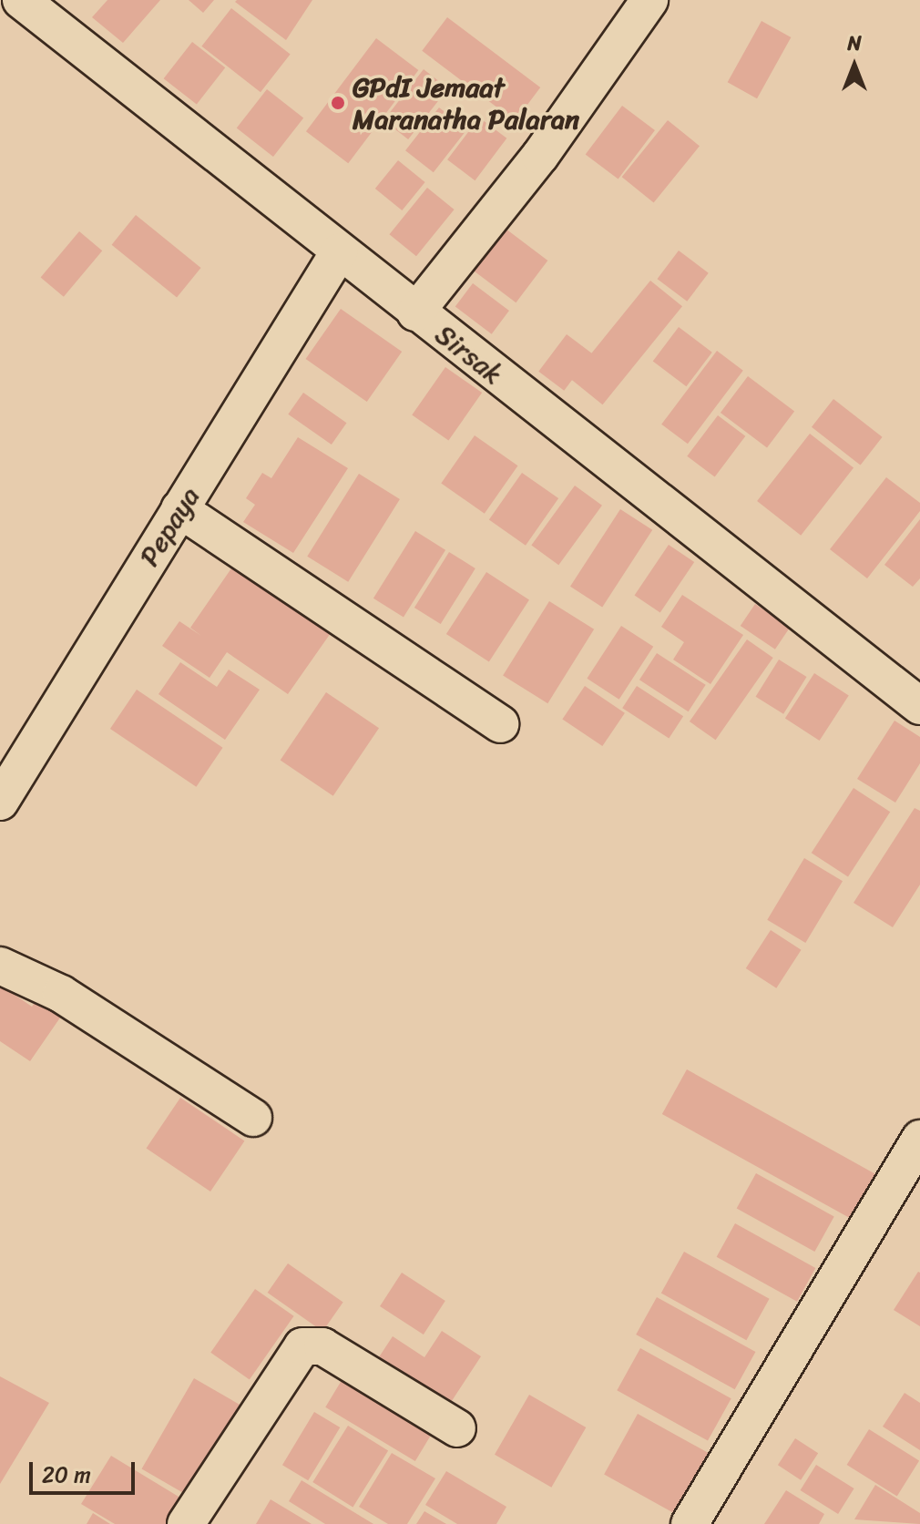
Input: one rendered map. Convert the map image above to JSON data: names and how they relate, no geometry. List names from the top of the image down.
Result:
{
  "streets": {
    "street": ["Sirsak", "Pepaya"]
  },
  "crossings": [
    ["Sirsak", "Pepaya"]
  ],
  "places": ["GPdI Jemaat Maranatha Palaran"],
  "scale_bar": "20 m",
  "north": "top"
}
